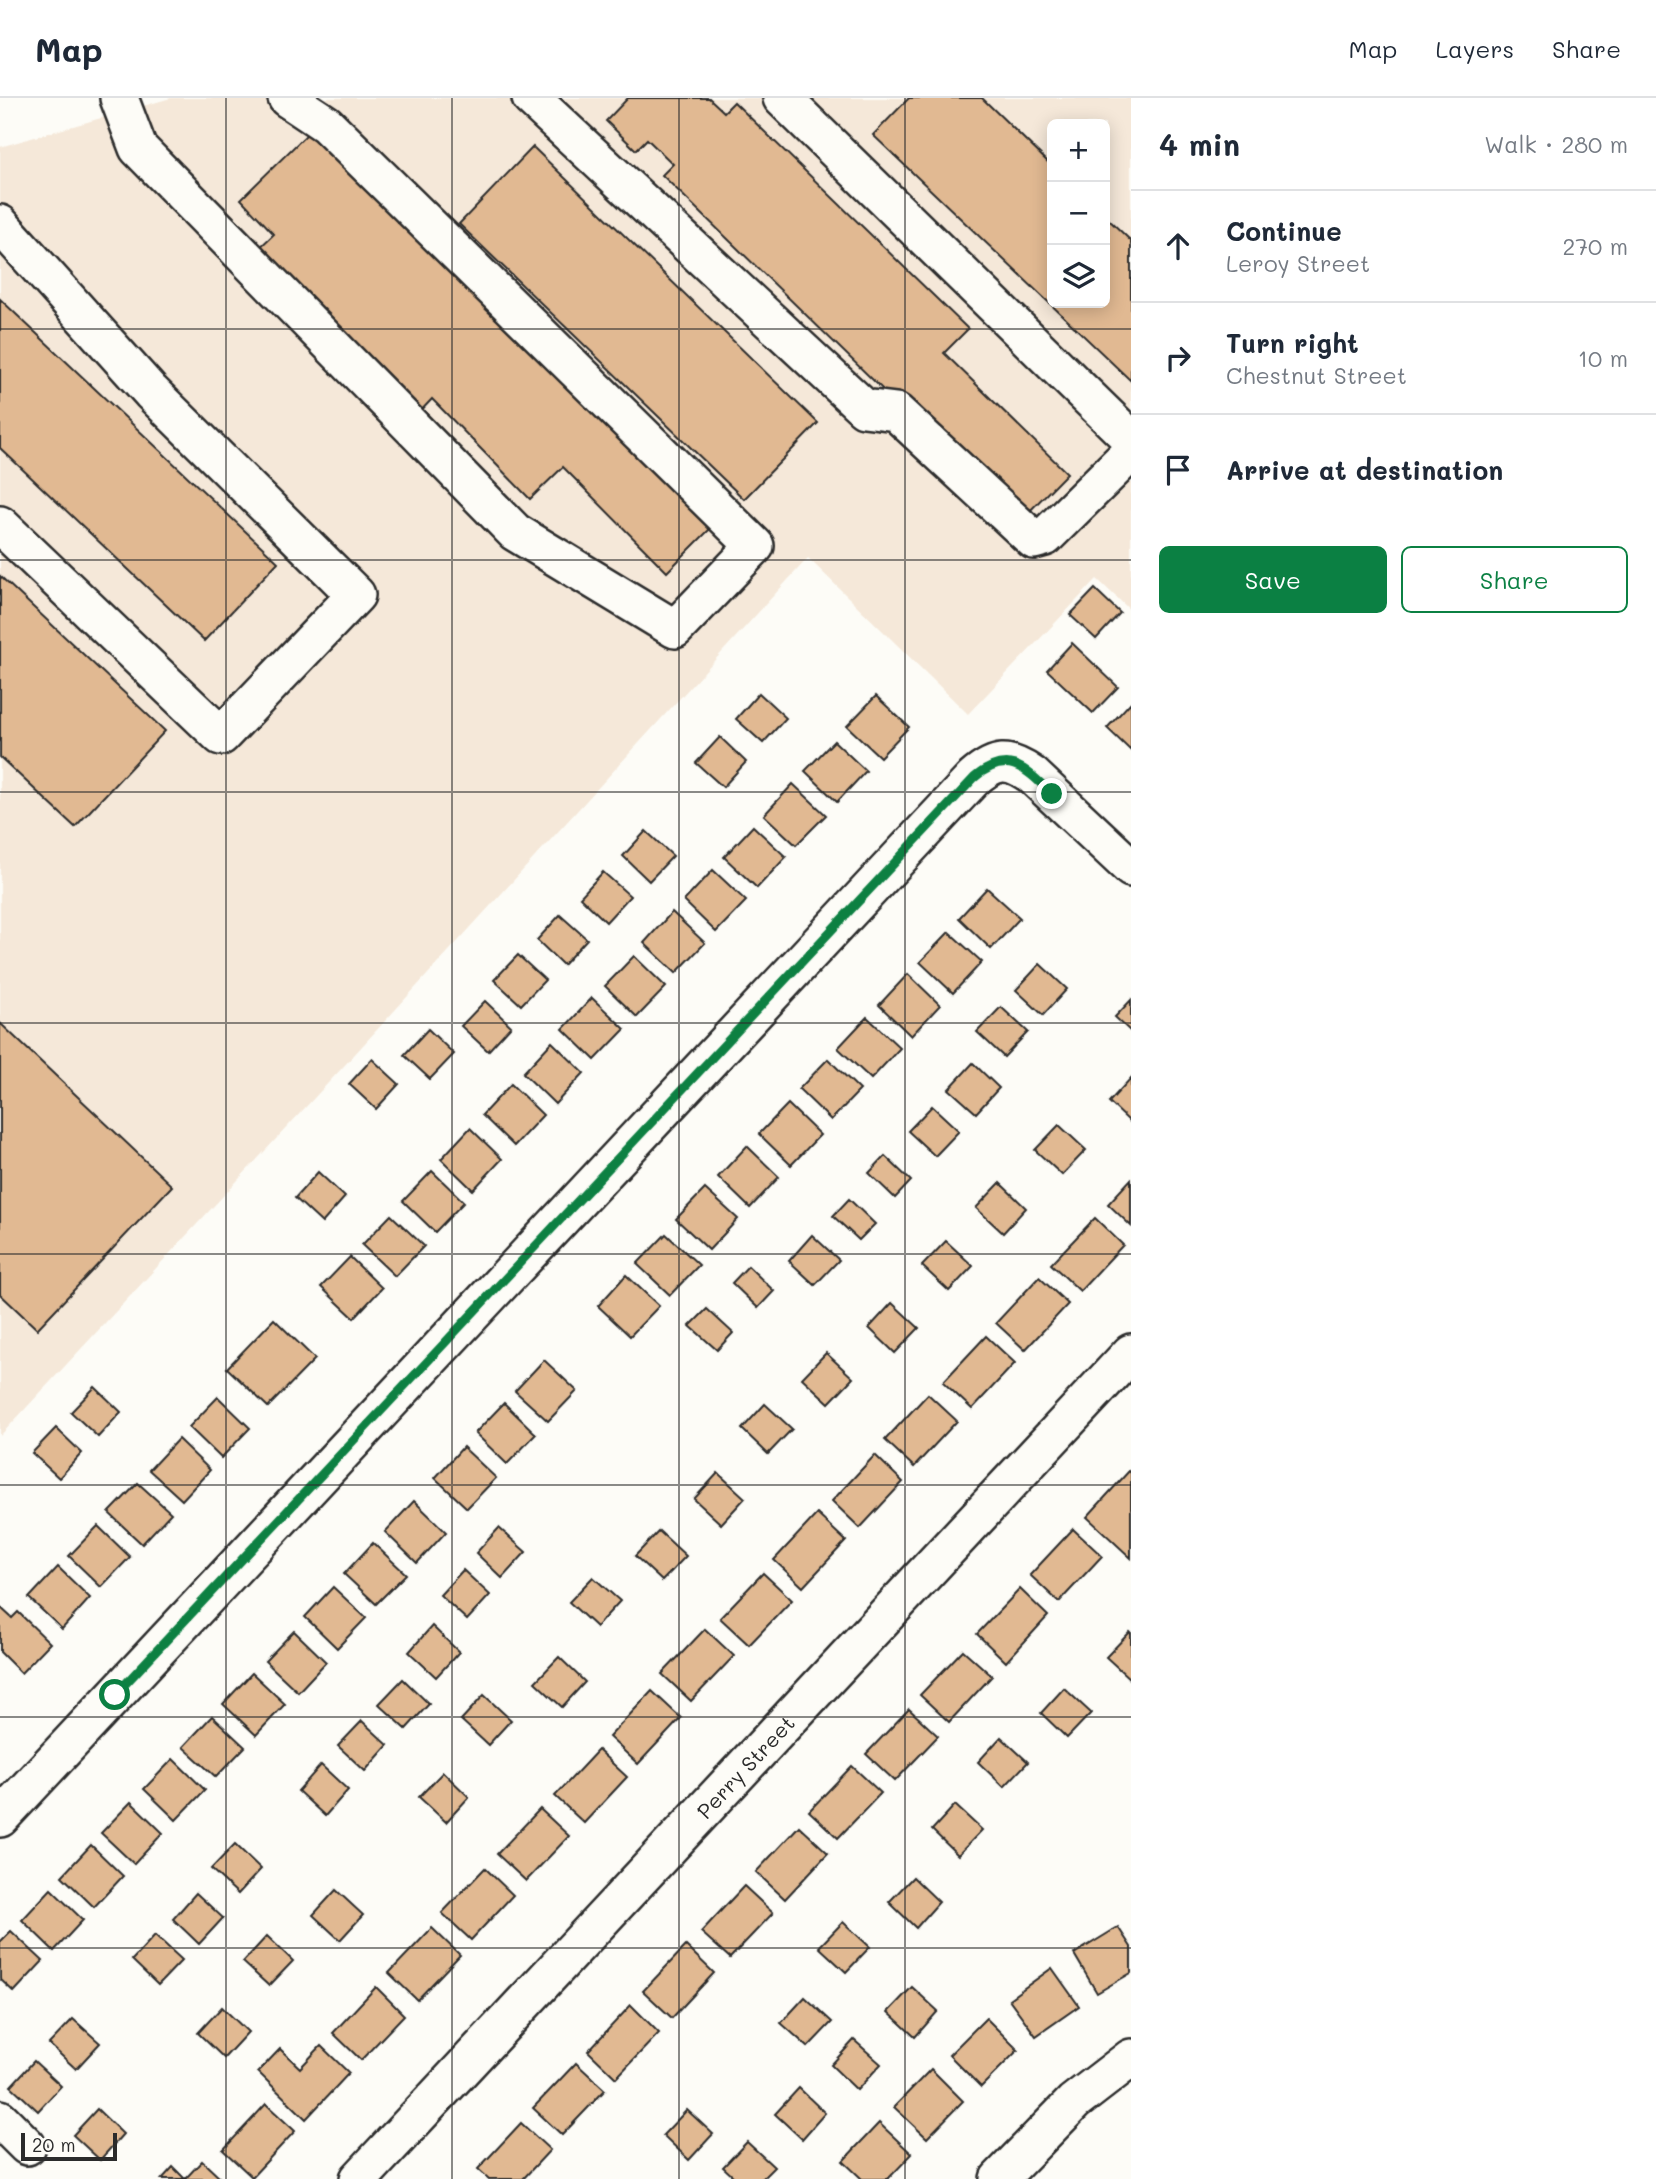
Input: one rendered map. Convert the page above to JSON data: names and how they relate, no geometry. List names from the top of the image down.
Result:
{
  "streets": {
    "street": ["Perry Street"]
  },
  "scale_bar": "20 m",
  "page": {
    "header": "Map",
    "nav": ["Map", "Layers", "Share"],
    "heading": ["4 min", "Walk · 280 m"],
    "map_buttons": ["+", "−"],
    "list": [
      ["Continue", "Leroy Street", "270 m"],
      ["Turn right", "Chestnut Street", "10 m"],
      "Arrive at destination"
    ],
    "buttons": ["Save", "Share"],
    "scale": "20 m"
  }
}
